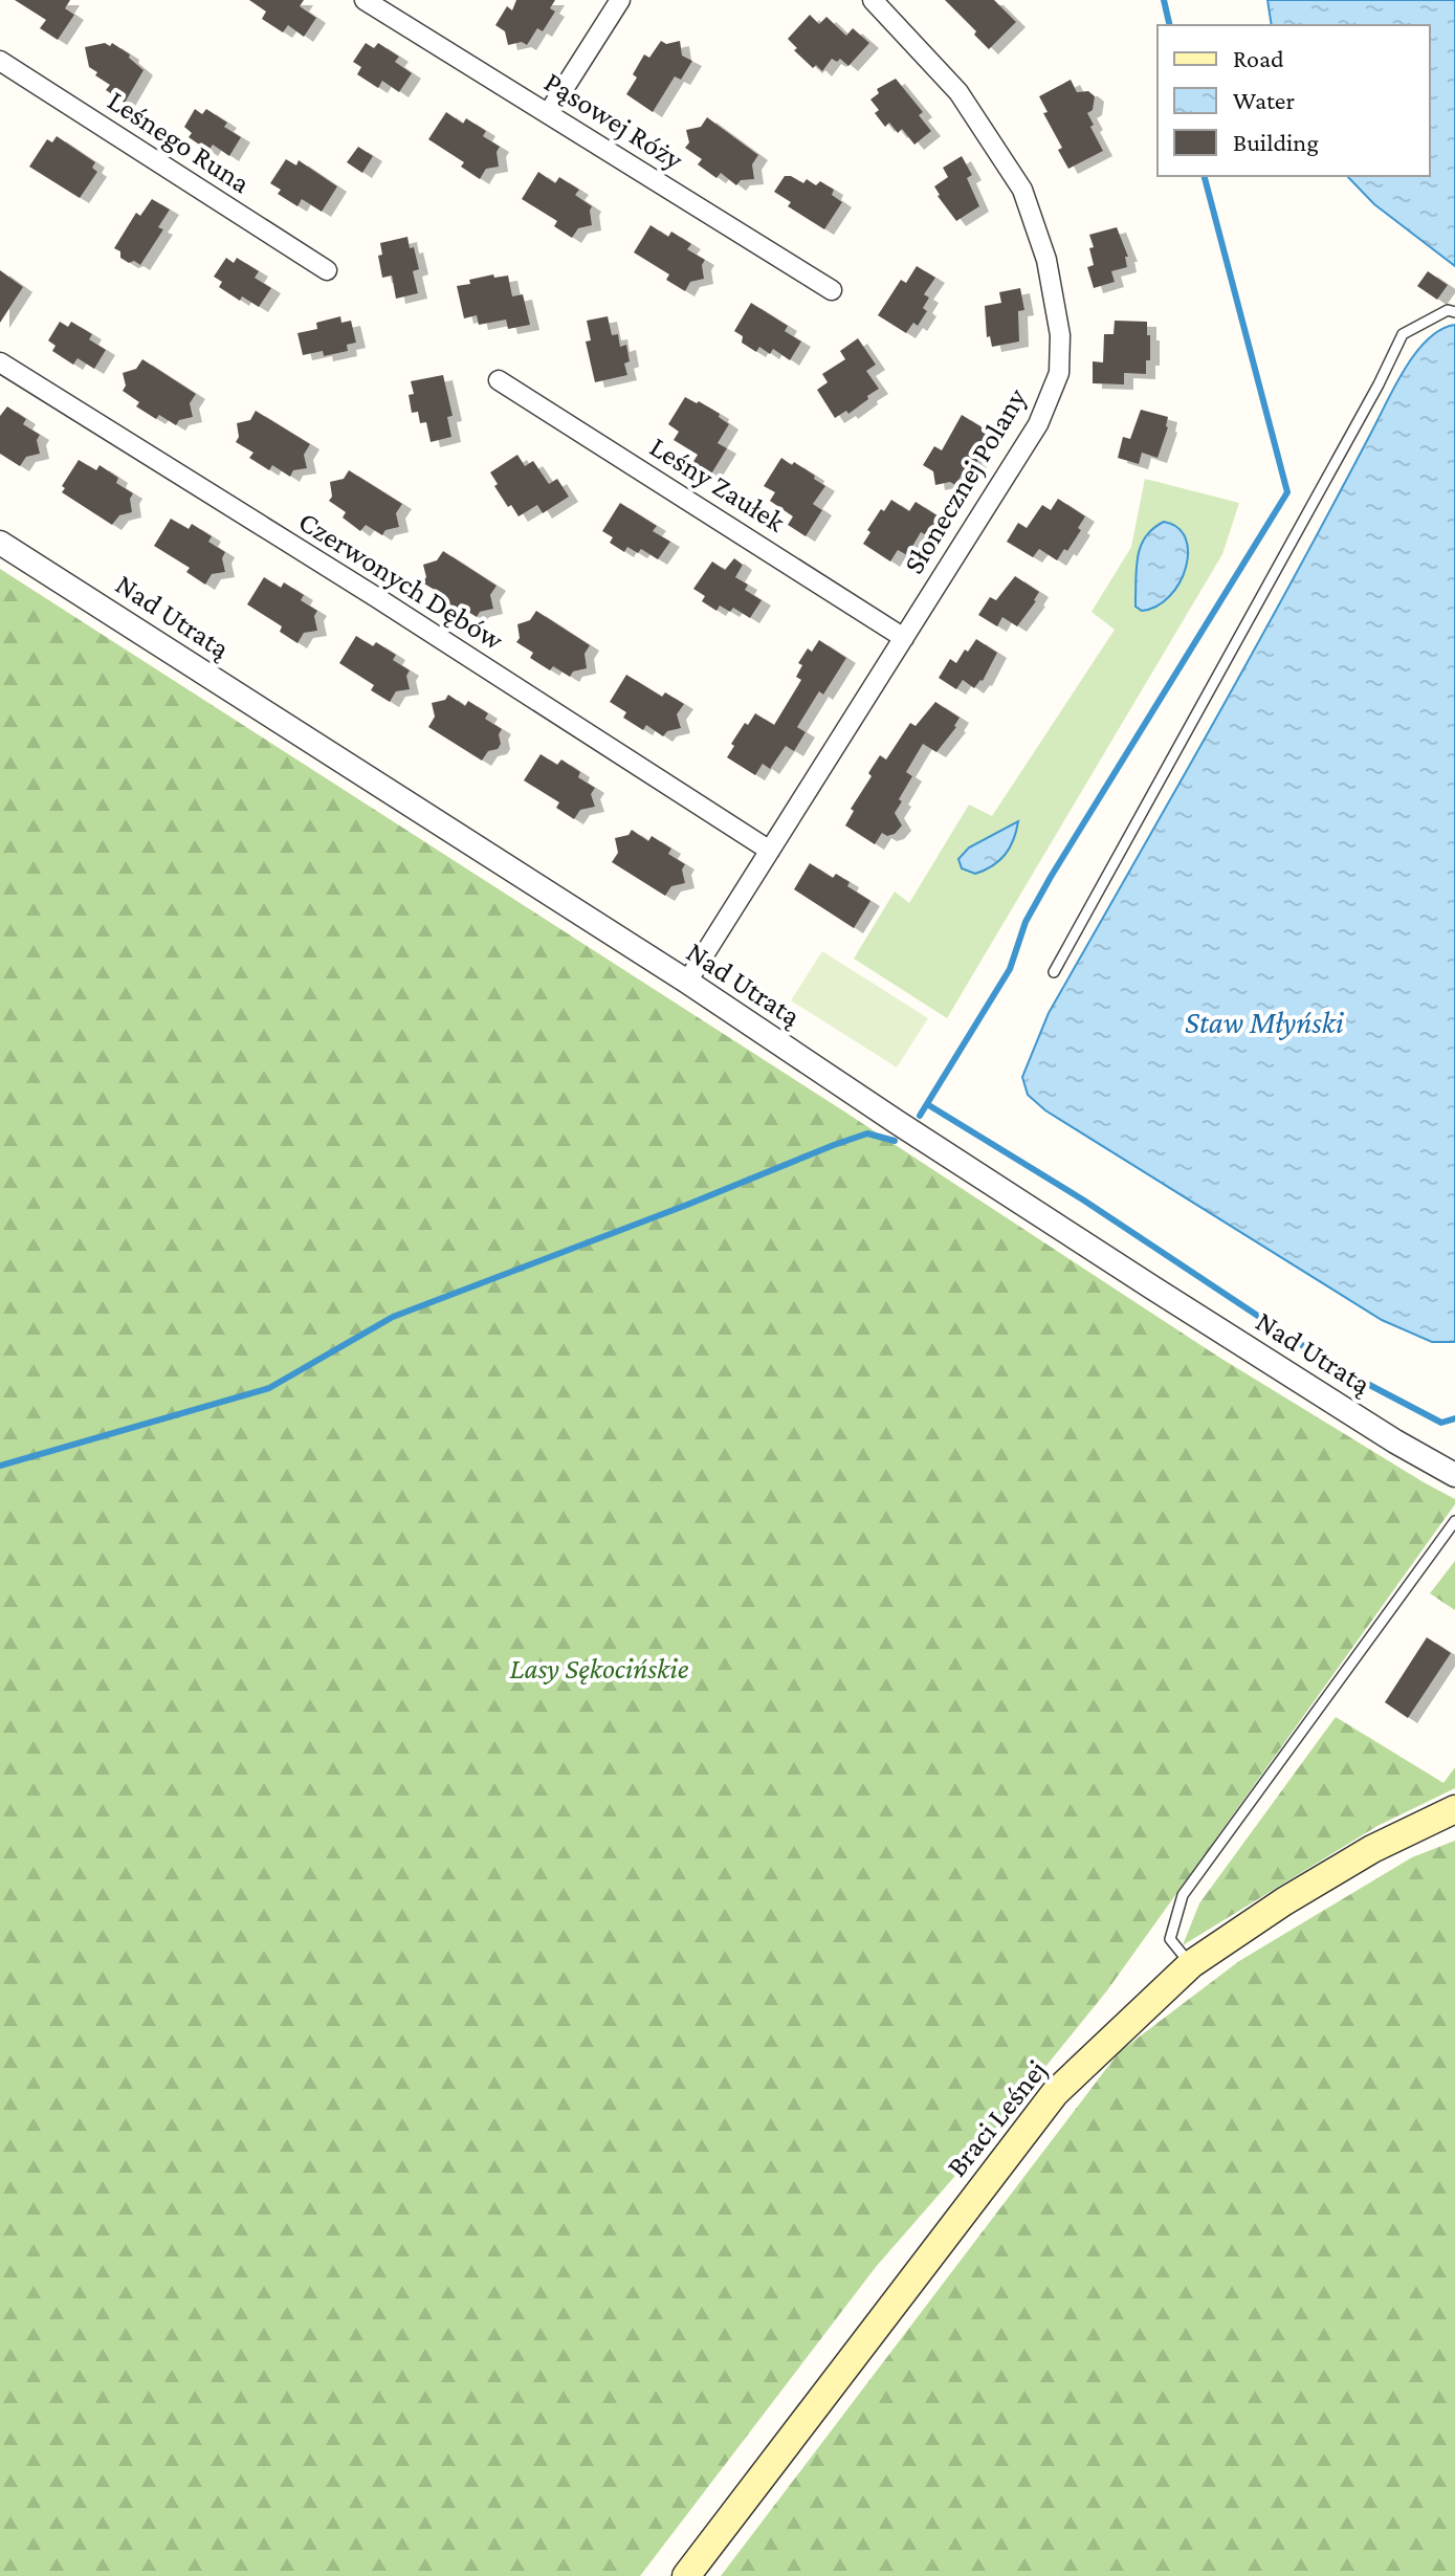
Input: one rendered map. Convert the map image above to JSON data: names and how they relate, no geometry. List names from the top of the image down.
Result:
{
  "streets": {
    "main road": ["Braci Leśnej"],
    "street": [
      "Pąsowej Róży",
      "Leśnego Runa",
      "Słonecznej Polany",
      "Leśny Zaułek",
      "Czerwonych Dębów",
      "Nad Utratą"
    ]
  },
  "crossings": [
    ["Słonecznej Polany", "Leśny Zaułek"],
    ["Słonecznej Polany", "Czerwonych Dębów"],
    ["Słonecznej Polany", "Nad Utratą"]
  ],
  "water": ["Staw Młyński"],
  "parks": ["Lasy Sękocińskie"],
  "legend": ["Road", "Water", "Building"]
}
